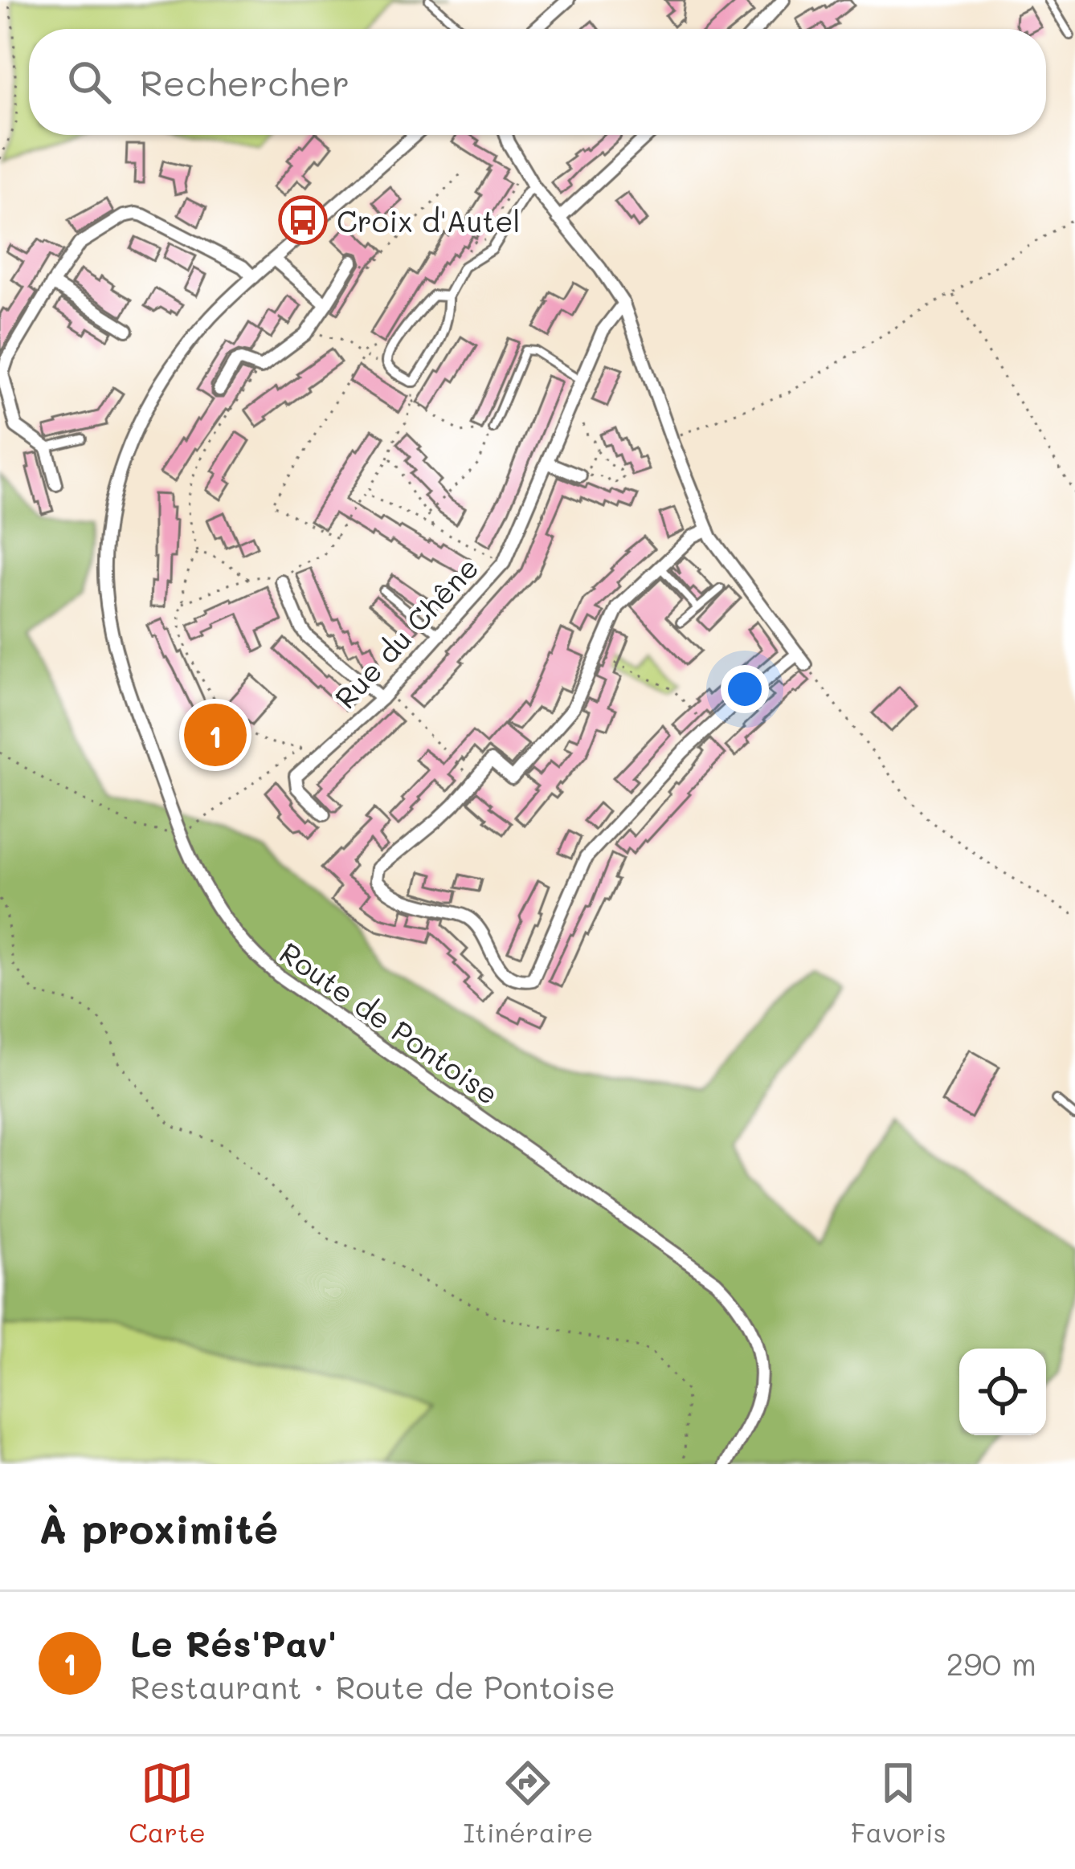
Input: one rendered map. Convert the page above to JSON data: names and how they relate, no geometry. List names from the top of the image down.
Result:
{
  "streets": {
    "street": ["Rue du Chêne", "Route de Pontoise"]
  },
  "places": {
    "bus stop": ["Croix d'Autel"]
  },
  "page": {
    "search": "Rechercher",
    "pins": "1",
    "heading": "À proximité",
    "list": [
      {
        "mark": "1",
        "name": "Le Rés'Pav'",
        "note": "Restaurant · Route de Pontoise",
        "value": "290 m"
      }
    ],
    "nav": ["Carte", "Itinéraire", "Favoris"]
  }
}
